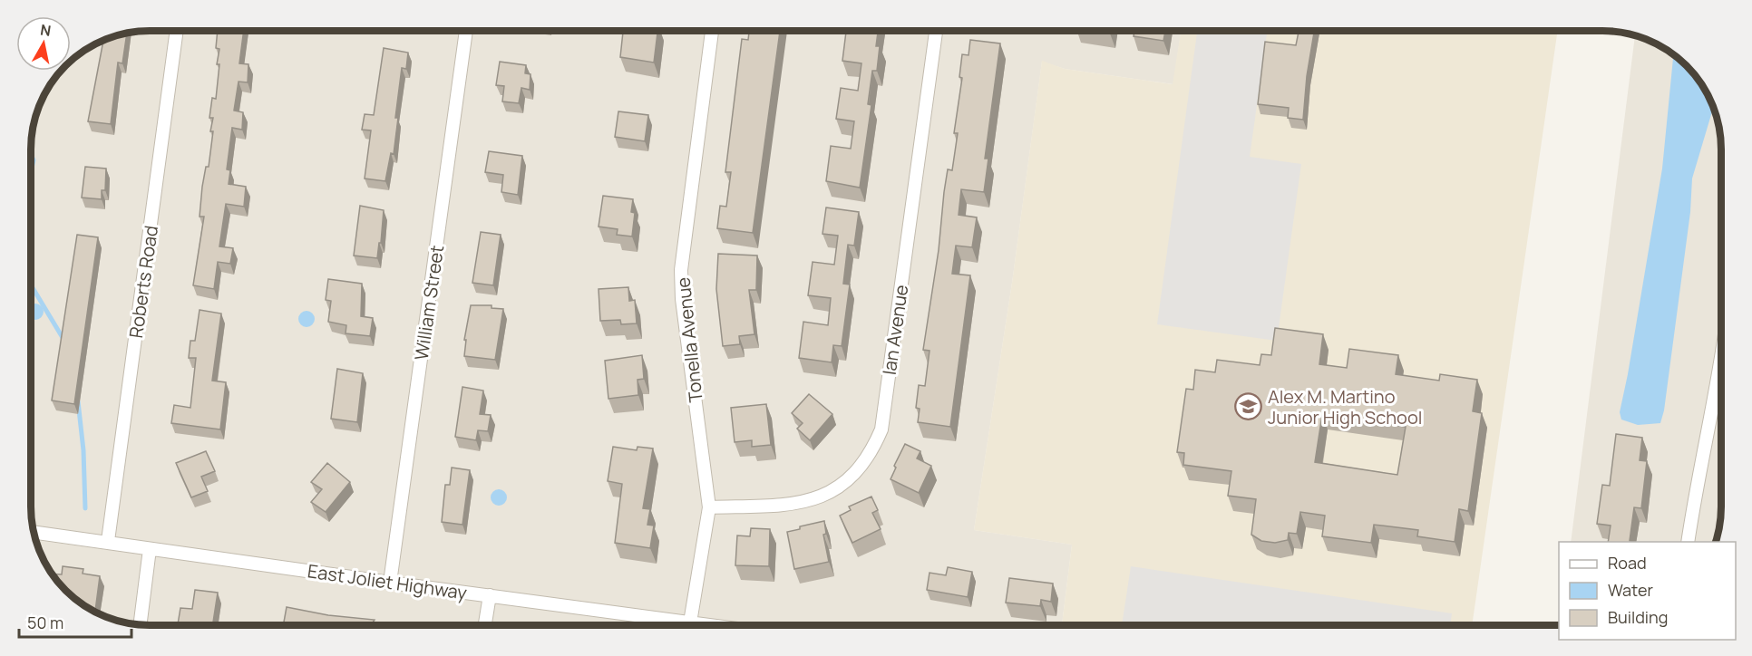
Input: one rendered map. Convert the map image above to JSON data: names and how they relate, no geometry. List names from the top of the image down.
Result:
{
  "streets": {
    "street": [
      "Roberts Road",
      "William Street",
      "Ian Avenue",
      "Tonella Avenue",
      "East Joliet Highway"
    ]
  },
  "crossings": [
    ["Roberts Road", "East Joliet Highway"],
    ["William Street", "East Joliet Highway"],
    ["Ian Avenue", "Tonella Avenue"]
  ],
  "places": {
    "school or university": ["Alex M. Martino Junior High School"]
  },
  "legend": ["Road", "Water", "Building"],
  "scale_bar": "50 m",
  "north": "top"
}
